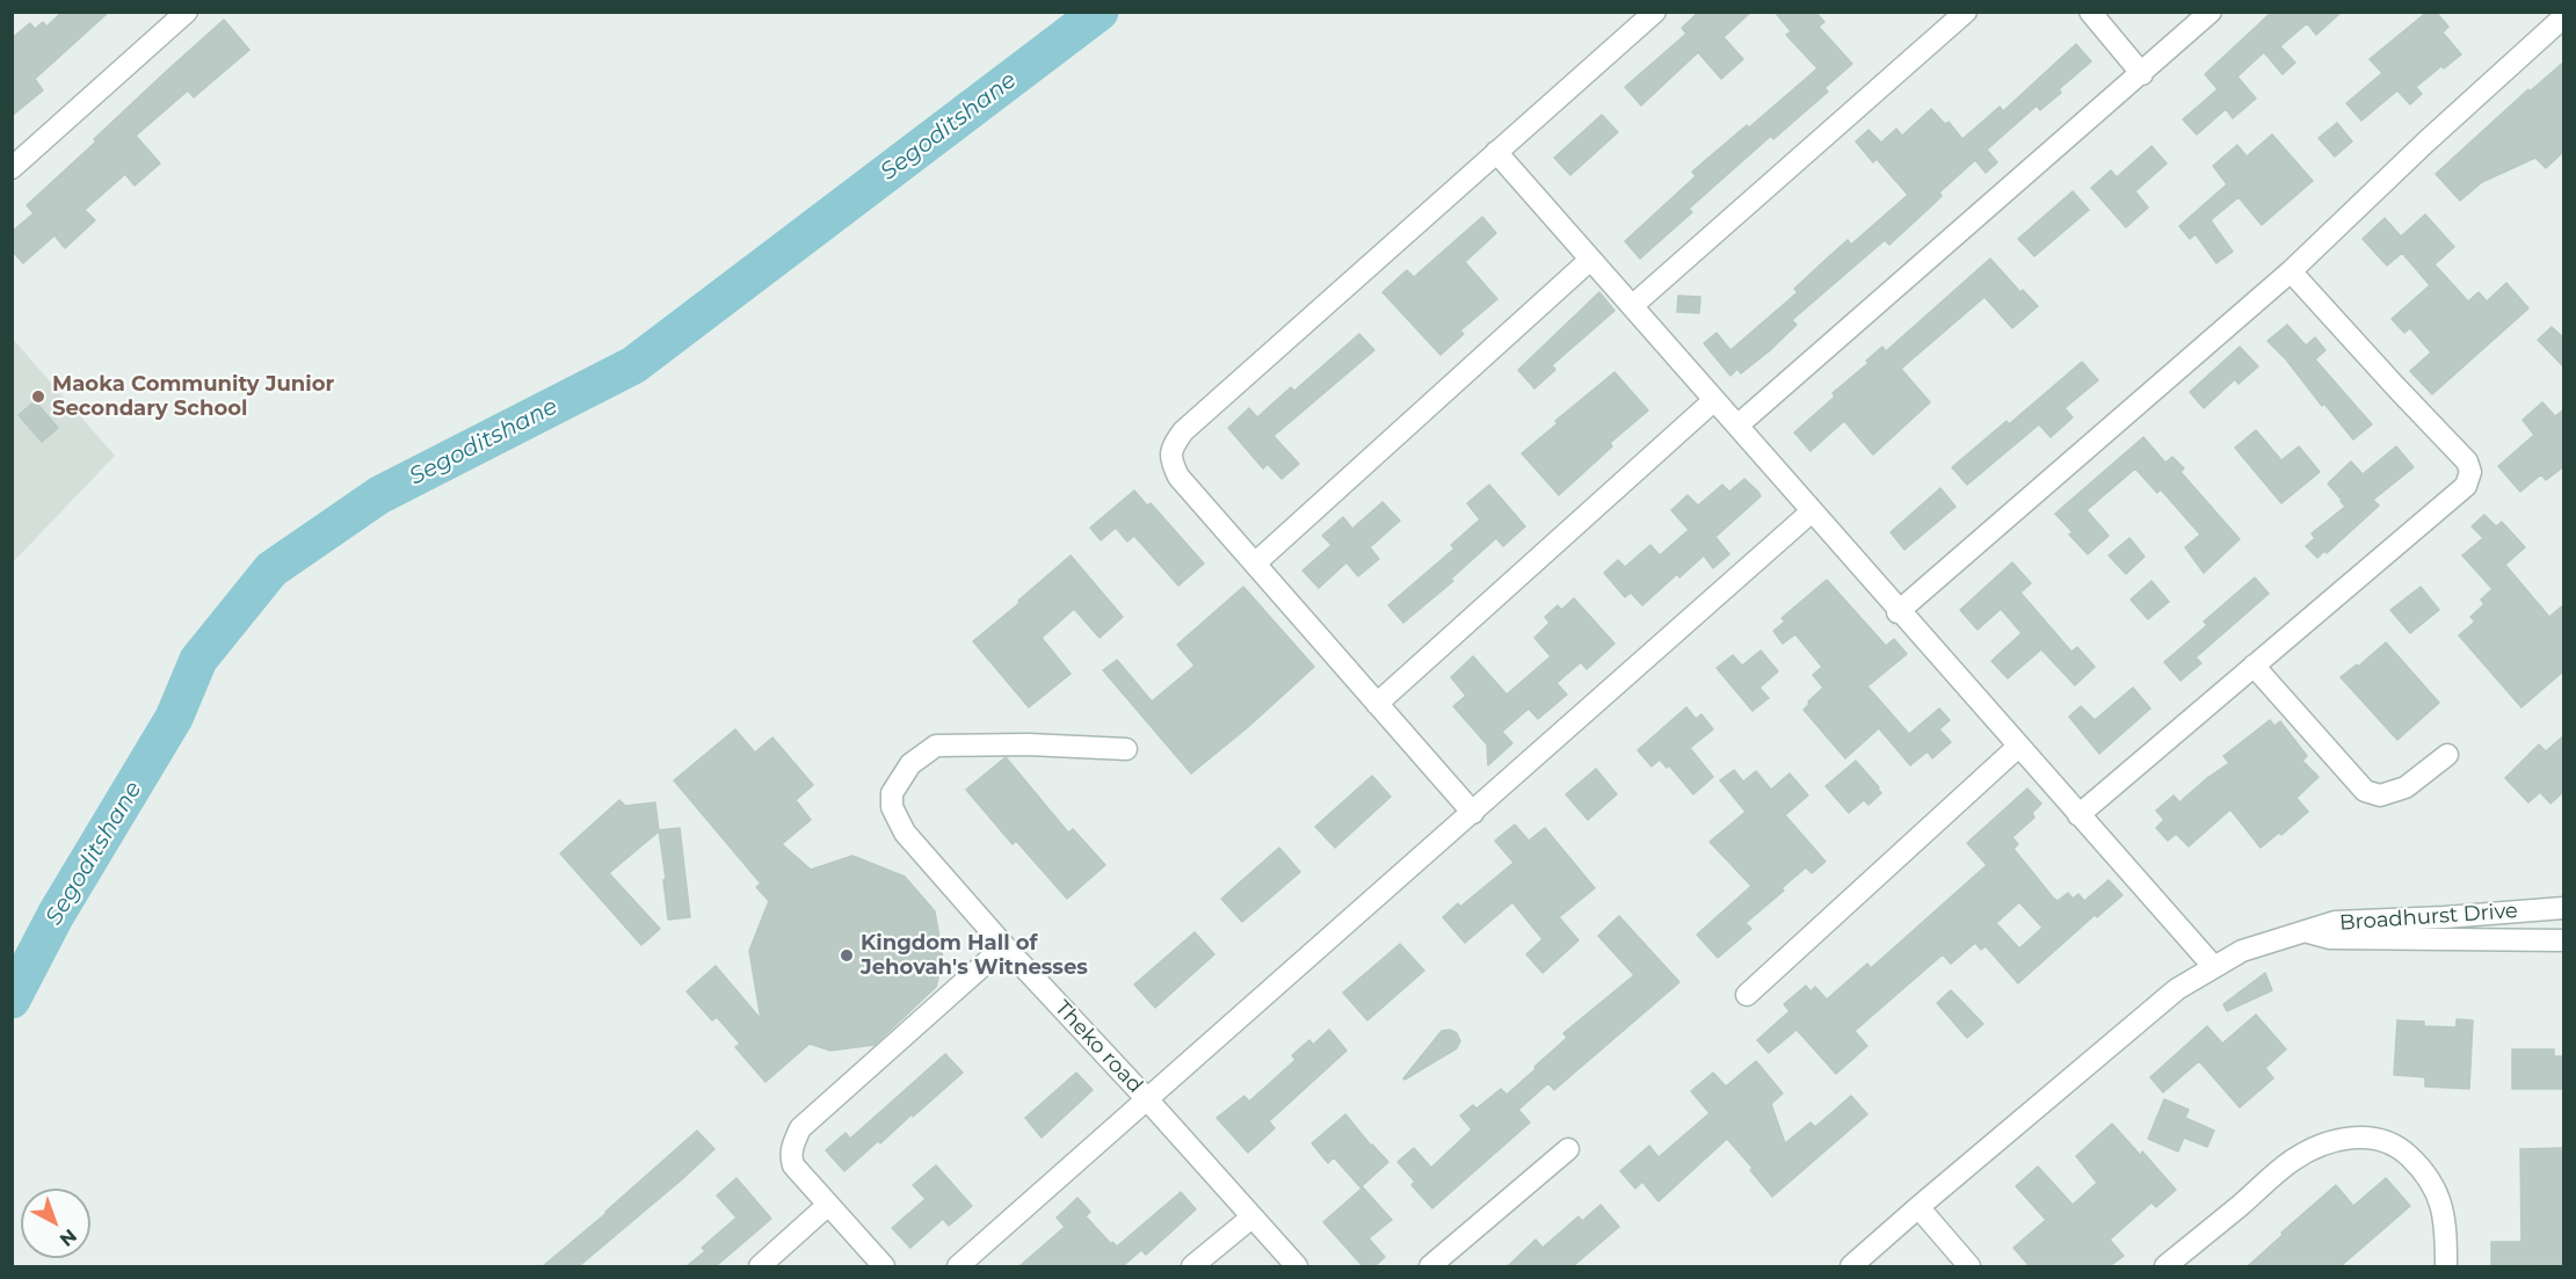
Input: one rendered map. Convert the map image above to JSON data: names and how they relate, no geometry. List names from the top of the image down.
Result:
{
  "streets": {
    "street": ["Broadhurst Drive", "Theko road"]
  },
  "water": ["Segoditshane"],
  "places": ["Maoka Community Junior Secondary School", "Kingdom Hall of Jehovah's Witnesses"],
  "north": "bottom right"
}
